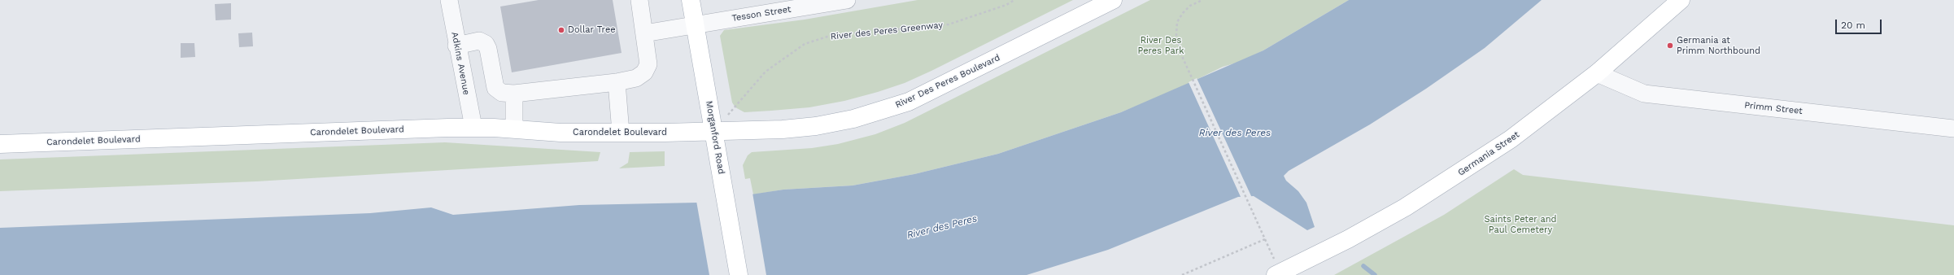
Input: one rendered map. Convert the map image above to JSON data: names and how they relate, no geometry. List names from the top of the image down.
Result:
{
  "streets": {
    "main road": [
      "River Des Peres Boulevard",
      "Carondelet Boulevard",
      "Morganford Road",
      "Germania Street"
    ],
    "street": ["Tesson Street", "Adkins Avenue", "Primm Street"],
    "path": ["River des Peres Greenway"]
  },
  "crossings": [
    ["Tesson Street", "Morganford Road"],
    ["River des Peres Greenway", "River Des Peres Boulevard"],
    ["River des Peres Greenway", "Carondelet Boulevard"],
    ["River des Peres Greenway", "Morganford Road"],
    ["Adkins Avenue", "Carondelet Boulevard"],
    ["River Des Peres Boulevard", "Carondelet Boulevard"],
    ["River Des Peres Boulevard", "Morganford Road"],
    ["Primm Street", "Germania Street"],
    ["Carondelet Boulevard", "Morganford Road"]
  ],
  "water": ["River des Peres"],
  "parks": ["River Des Peres Park", "Saints Peter and Paul Cemetery"],
  "places": ["Dollar Tree", "Germania at Primm Northbound"],
  "scale_bar": "20 m"
}
